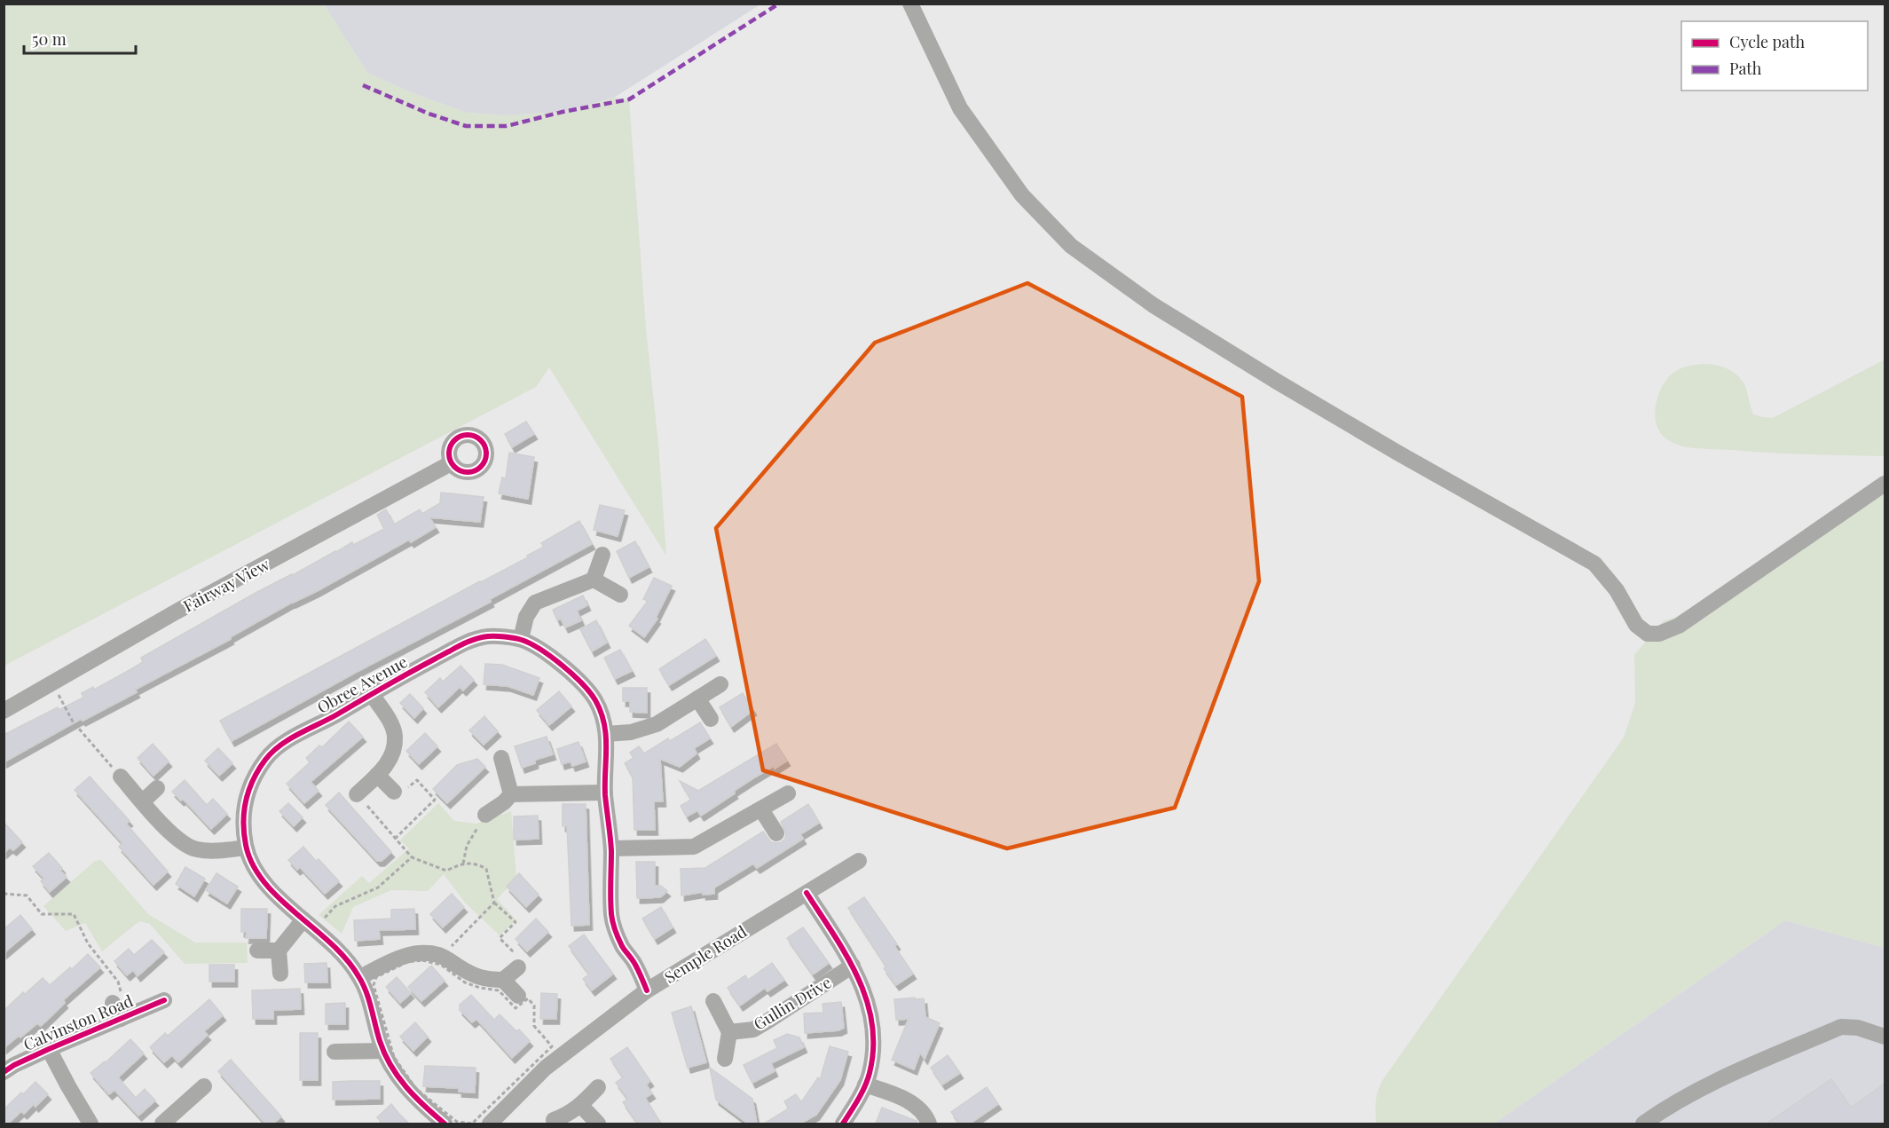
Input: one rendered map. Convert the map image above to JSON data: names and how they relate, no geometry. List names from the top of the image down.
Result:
{
  "streets": {
    "street": [
      "Fairway View",
      "Obree Avenue",
      "Semple Road",
      "Gullin Drive",
      "Calvinston Road"
    ]
  },
  "crossings": [
    ["Obree Avenue", "Semple Road"]
  ],
  "legend": ["Cycle path", "Path"],
  "scale_bar": "50 m"
}
